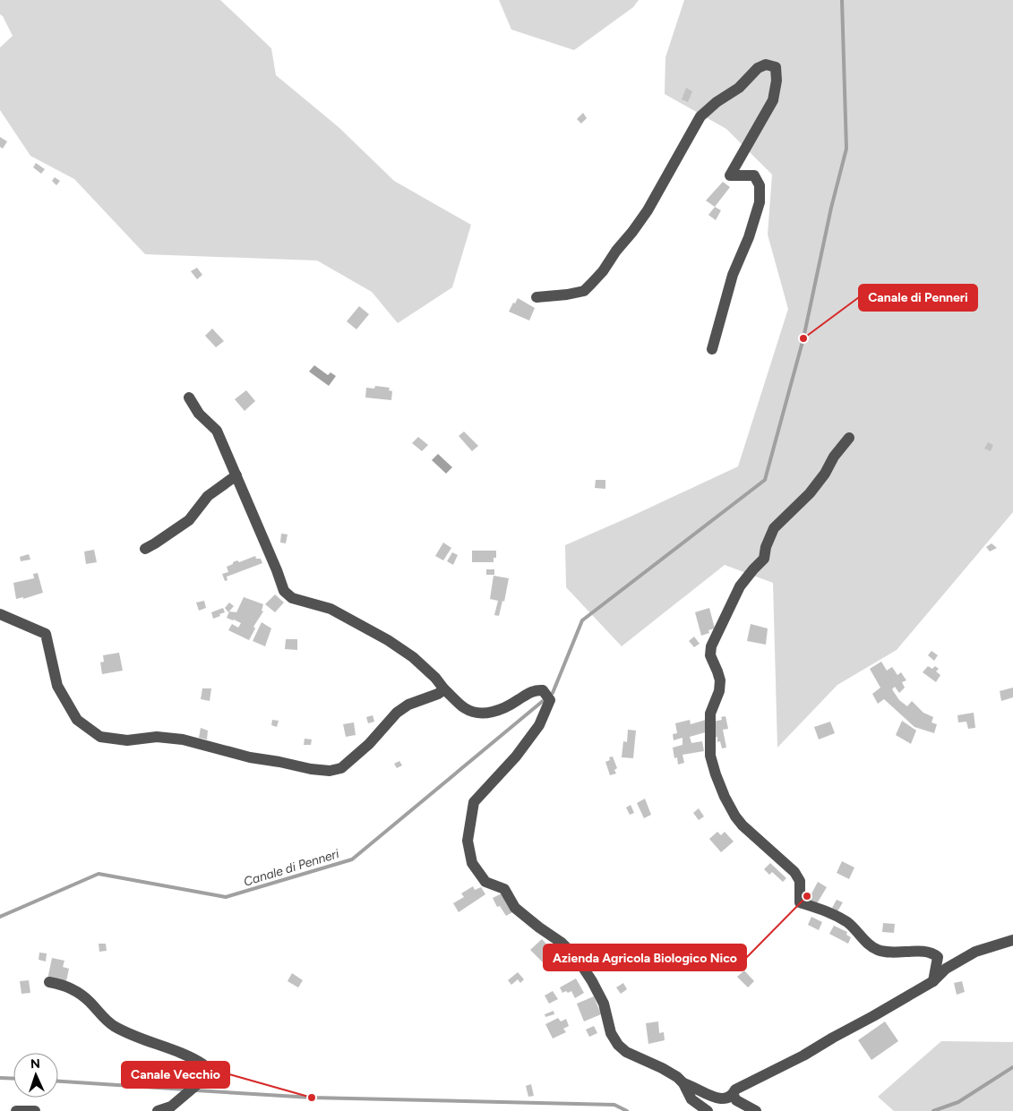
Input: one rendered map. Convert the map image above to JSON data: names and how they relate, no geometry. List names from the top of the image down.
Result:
{
  "water": ["Canale di Penneri"],
  "places": ["Canale di Penneri", "Azienda Agricola Biologico Nico", "Canale Vecchio"],
  "north": "top"
}
